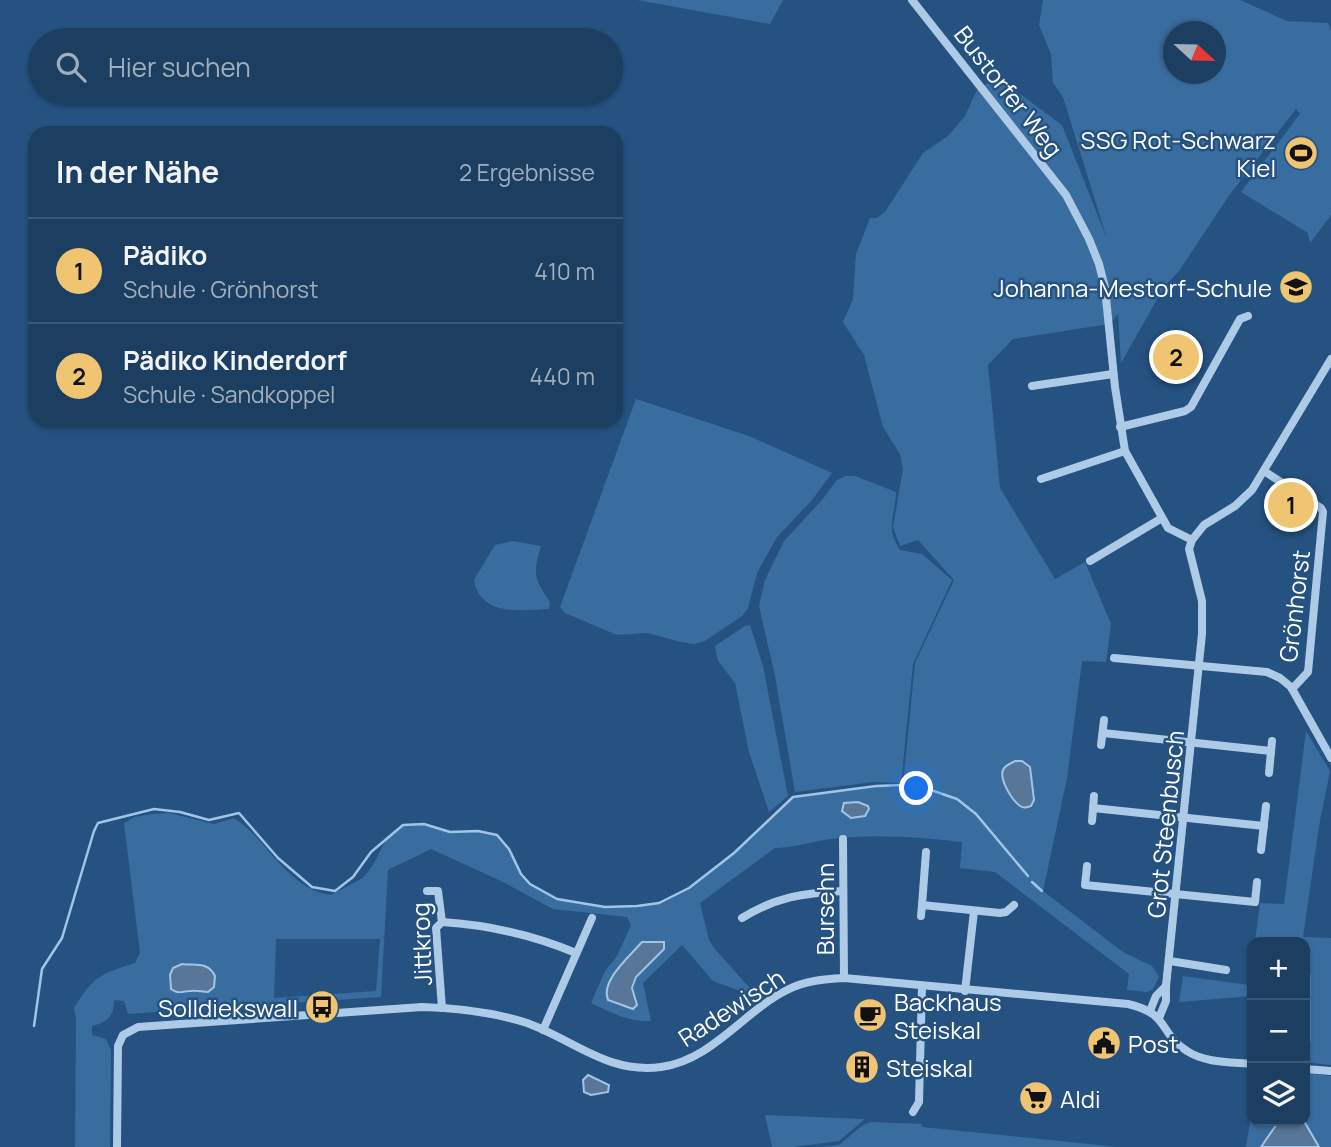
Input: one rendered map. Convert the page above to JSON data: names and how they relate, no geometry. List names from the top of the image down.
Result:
{
  "streets": {
    "street": [
      "Bustorfer Weg",
      "Grönhorst",
      "Grot Steenbusch",
      "Bursehn",
      "Jittkrog",
      "Radewisch"
    ]
  },
  "crossings": [
    ["Grot Steenbusch", "Radewisch"],
    ["Bursehn", "Radewisch"],
    ["Jittkrog", "Radewisch"]
  ],
  "places": {
    "sports": ["SSG Rot-Schwarz Kiel"],
    "school or university": ["Johanna-Mestorf-Schule"],
    "bus stop": ["Solldiekswall"],
    "cafe": ["Backhaus Steiskal"],
    "public building": ["Post"],
    "building": ["Steiskal"],
    "supermarket": ["Aldi"]
  },
  "north": "right",
  "page": {
    "search": "Hier suchen",
    "heading": ["In der Nähe", "2 Ergebnisse"],
    "list": [
      {
        "mark": "1",
        "name": "Pädiko",
        "note": "Schule · Grönhorst",
        "value": "410 m"
      },
      {
        "mark": "2",
        "name": "Pädiko Kinderdorf",
        "note": "Schule · Sandkoppel",
        "value": "440 m"
      }
    ],
    "pins": ["2", "1"],
    "map_buttons": ["+", "−"]
  }
}
